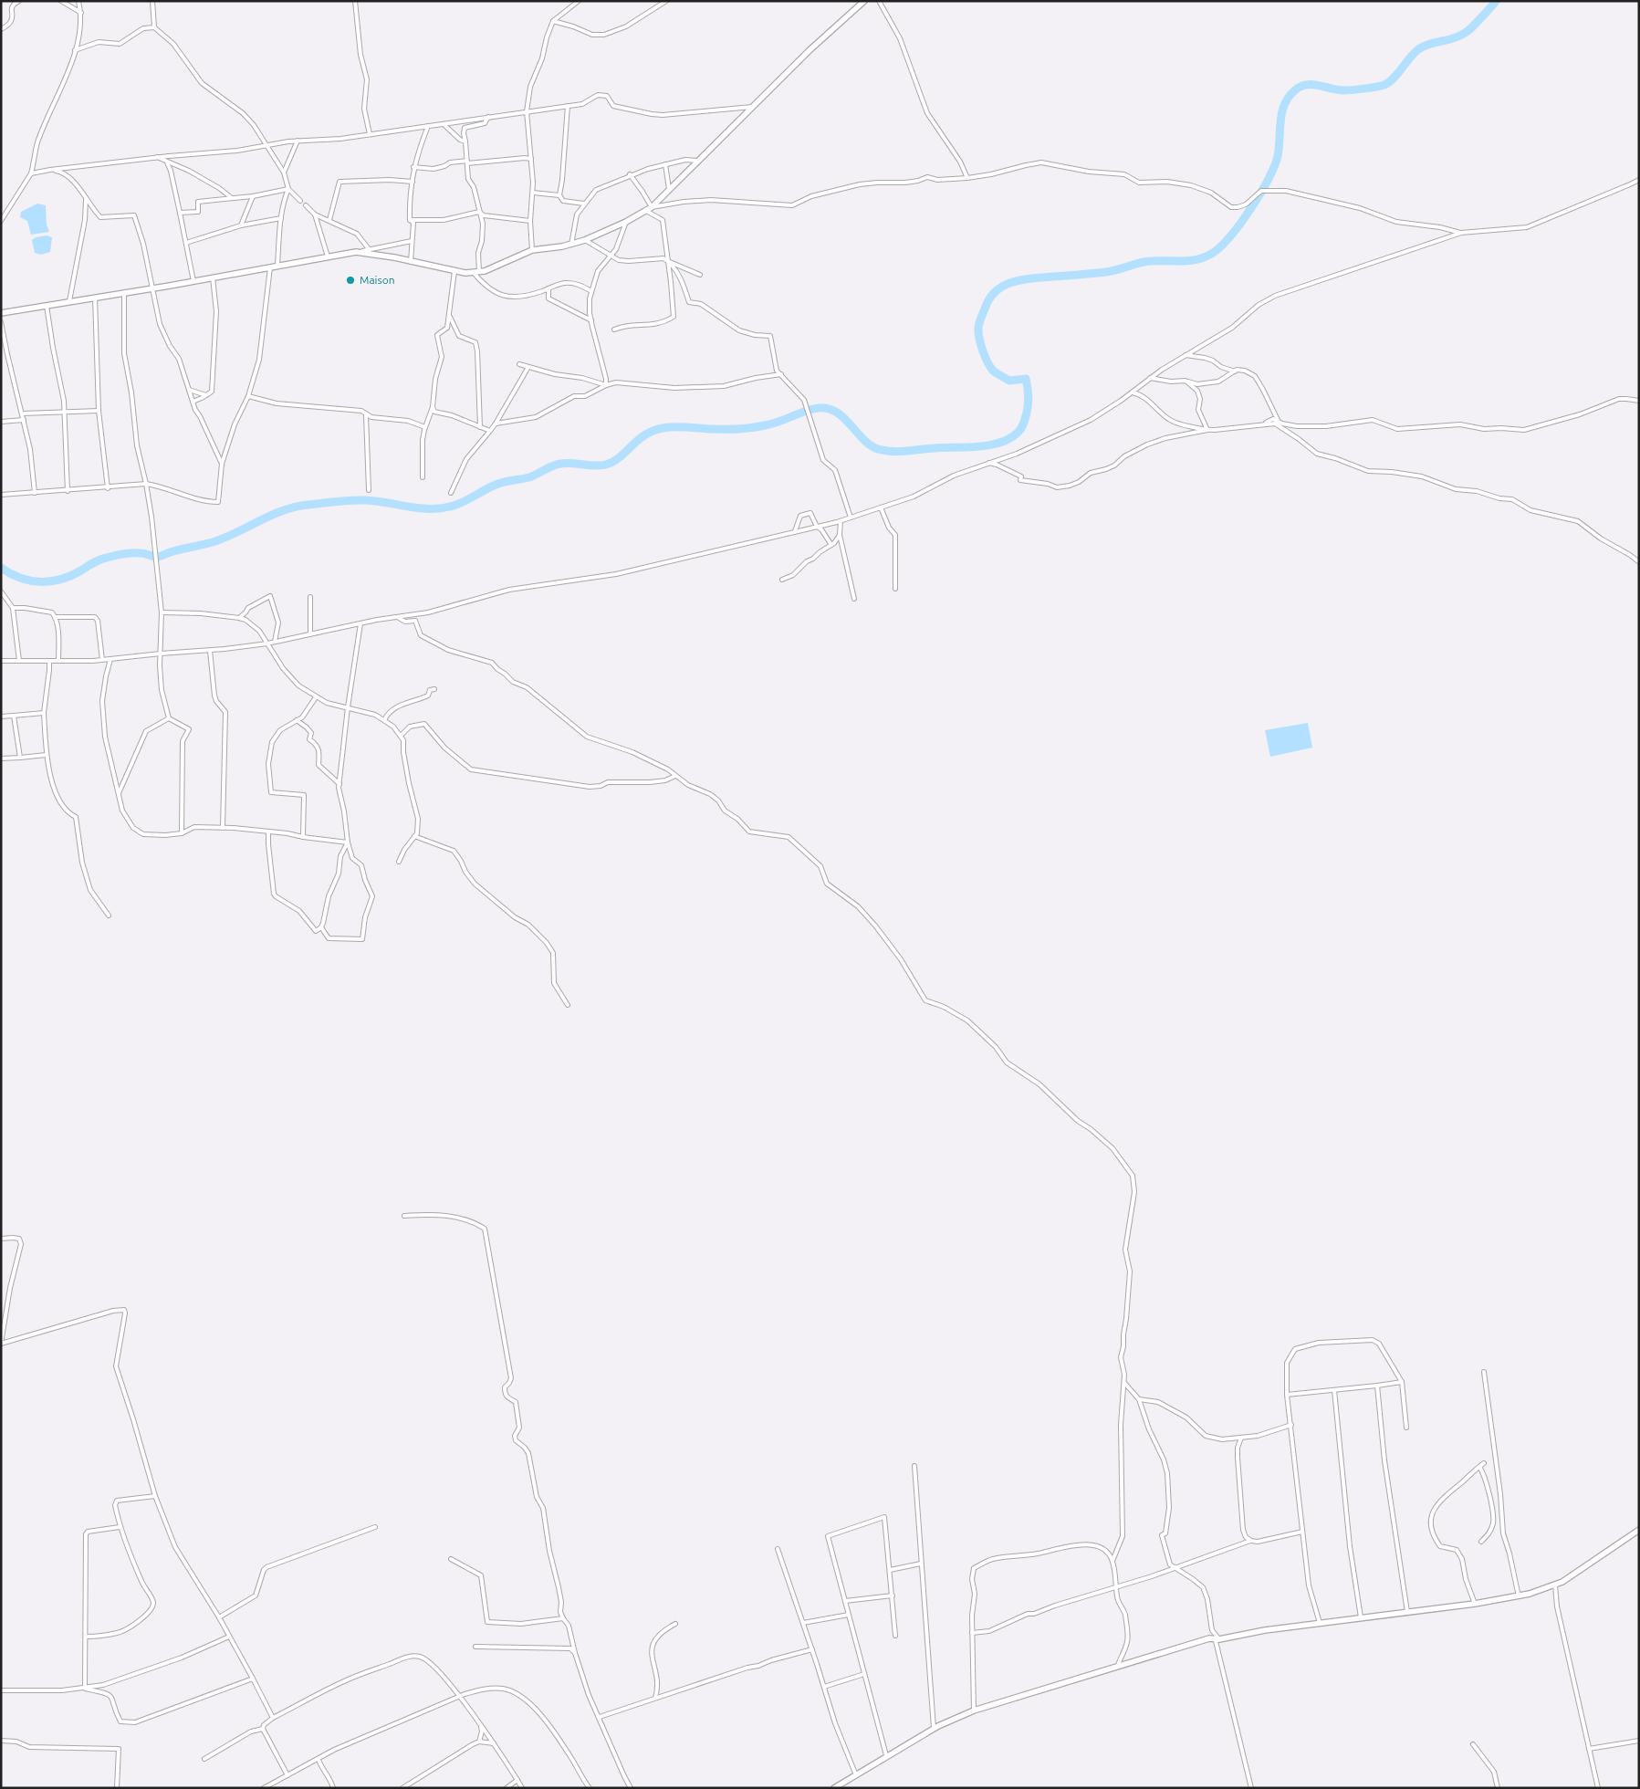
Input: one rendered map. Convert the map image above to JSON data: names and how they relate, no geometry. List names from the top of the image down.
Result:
{
  "places": ["Maison"]
}
